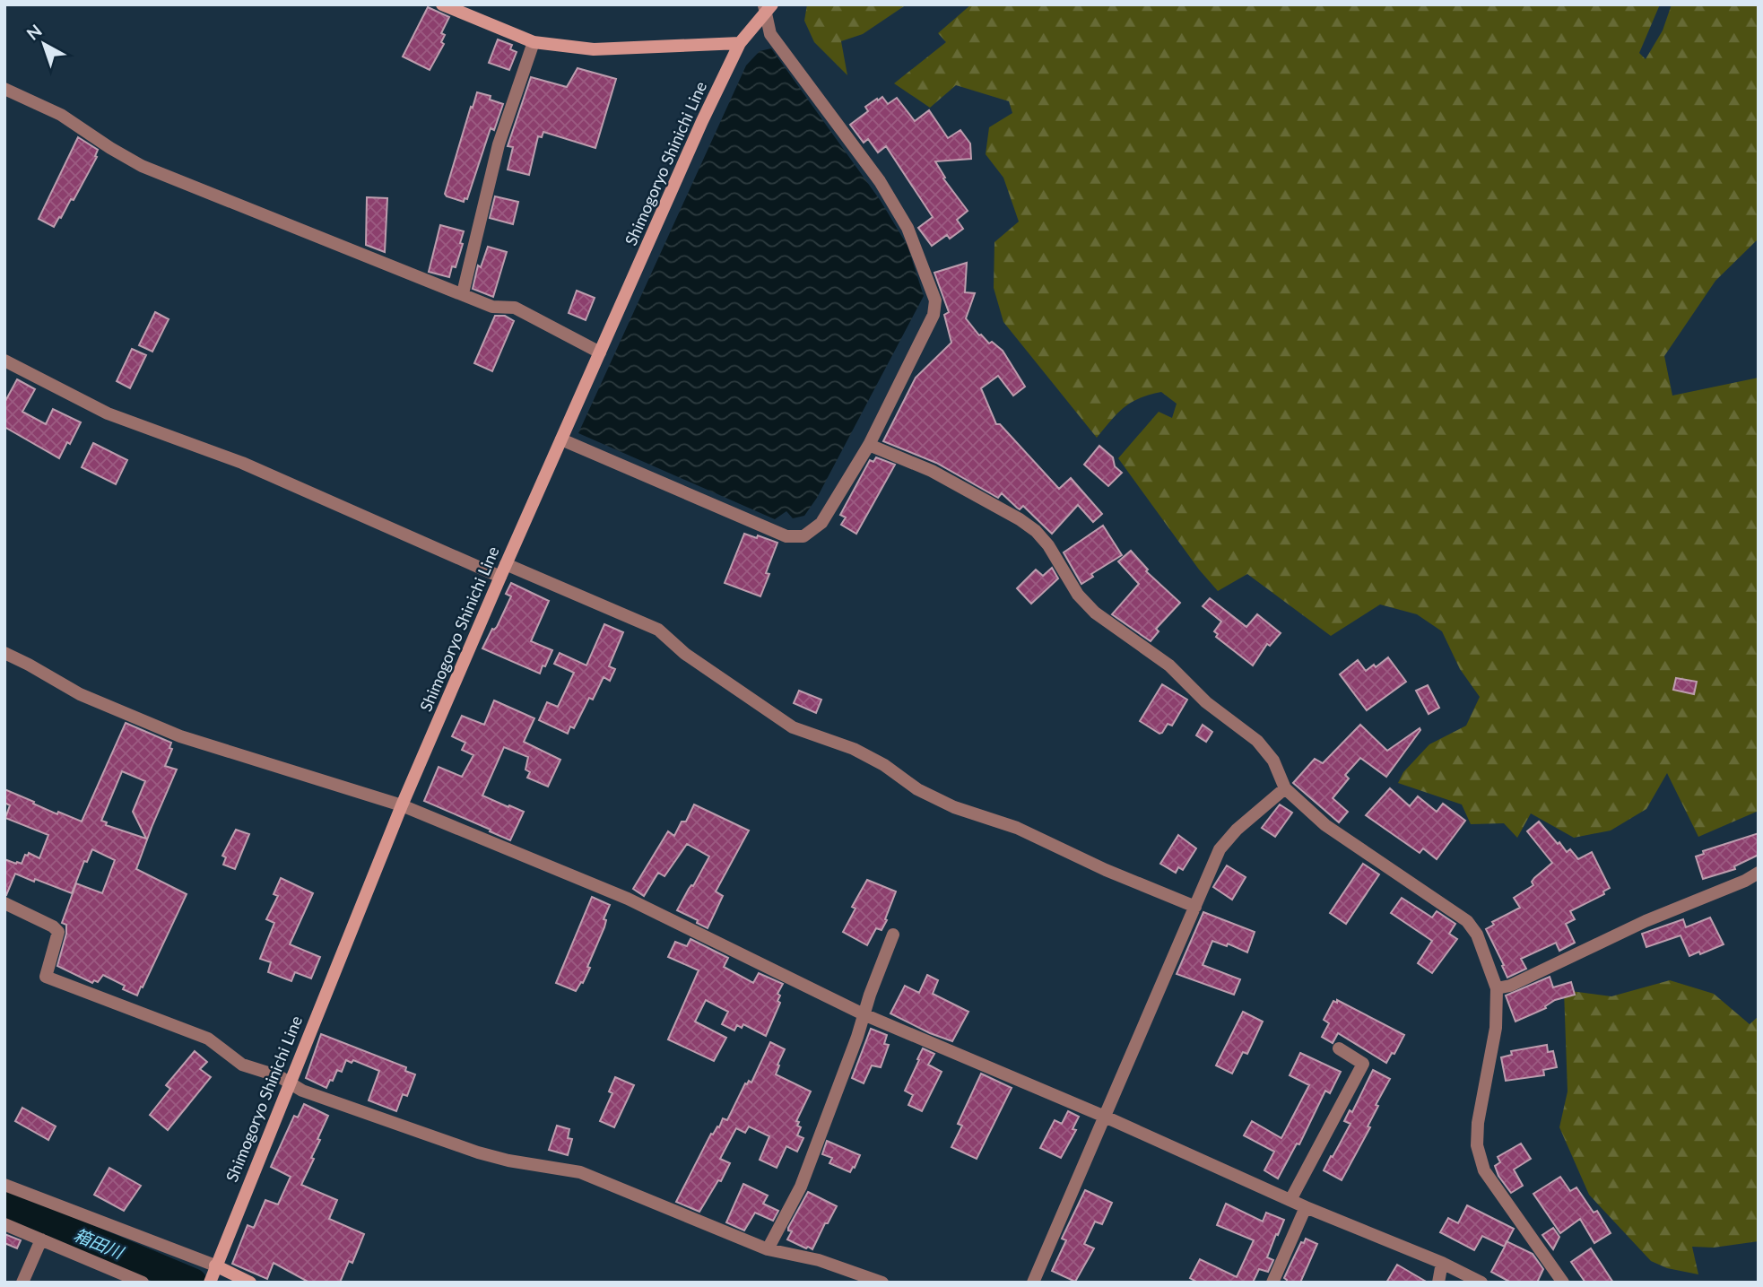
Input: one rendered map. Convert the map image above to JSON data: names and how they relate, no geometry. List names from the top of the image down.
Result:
{
  "streets": {
    "main road": ["Shimogoryo Shinichi Line"]
  },
  "water": ["箱田川"],
  "north": "top left"
}
